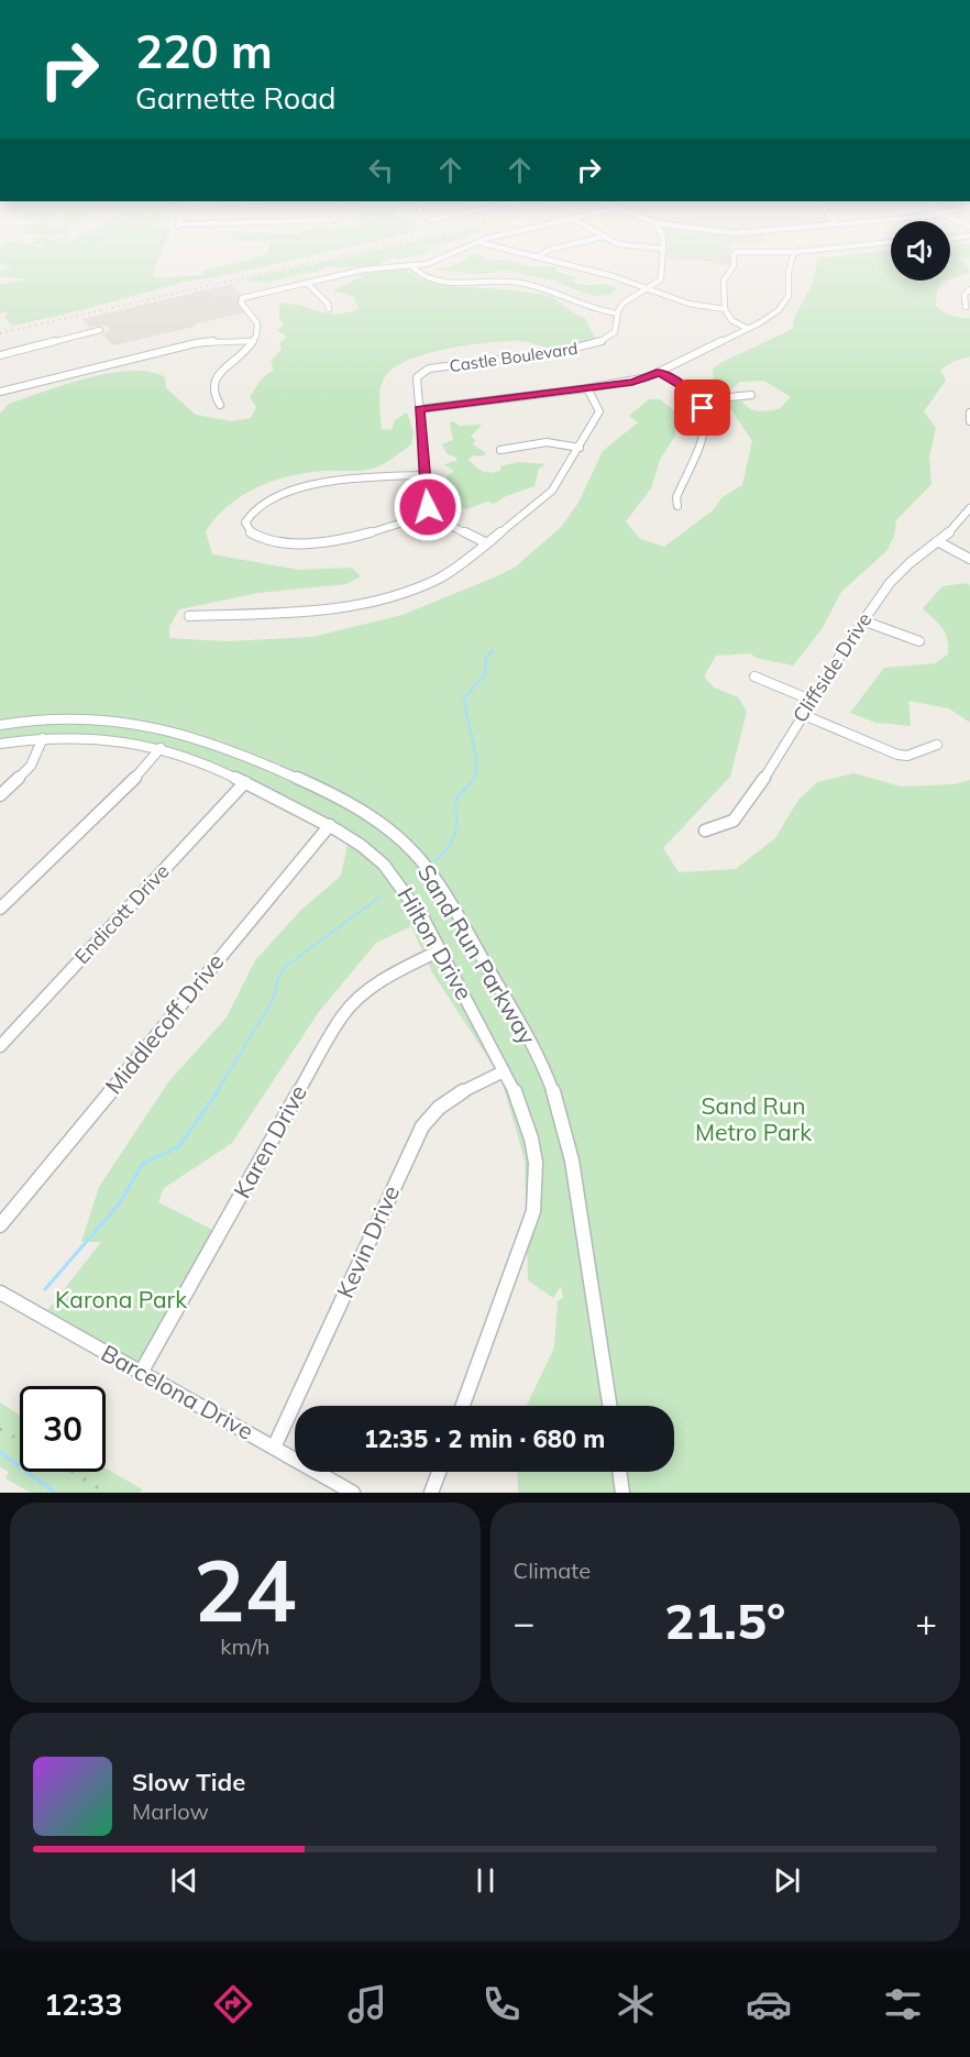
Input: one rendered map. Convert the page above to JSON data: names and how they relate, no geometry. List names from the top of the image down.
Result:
{
  "streets": {
    "street": [
      "Castle Boulevard",
      "Cliffside Drive",
      "Endicott Drive",
      "Hilton Drive",
      "Sand Run Parkway",
      "Middlecoff Drive",
      "Karen Drive",
      "Kevin Drive",
      "Barcelona Drive"
    ]
  },
  "crossings": [
    ["Endicott Drive", "Hilton Drive"],
    ["Hilton Drive", "Middlecoff Drive"],
    ["Hilton Drive", "Karen Drive"],
    ["Hilton Drive", "Kevin Drive"],
    ["Karen Drive", "Barcelona Drive"],
    ["Kevin Drive", "Barcelona Drive"]
  ],
  "parks": ["Sand Run Metro Park", "Karona Park"],
  "page": {
    "turn": ["220 m", "Garnette Road"],
    "limit": "30",
    "trip": "12:35 · 2 min · 680 m",
    "tile": [
      ["24", "km/h"],
      "Climate"
    ],
    "heat": ["−", "21.5°", "+"],
    "song": ["Slow Tide", "Marlow"],
    "tabs": "12:33"
  }
}
